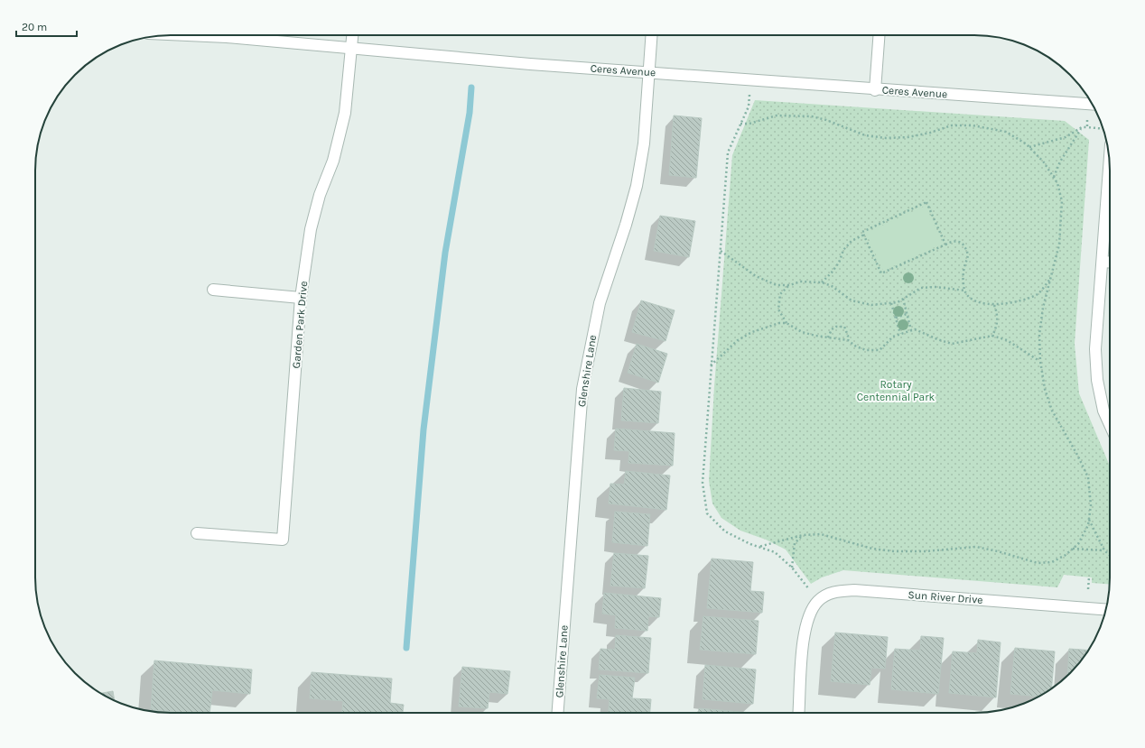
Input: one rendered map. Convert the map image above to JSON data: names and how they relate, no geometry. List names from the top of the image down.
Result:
{
  "streets": {
    "street": [
      "Ceres Avenue",
      "Garden Park Drive",
      "Glenshire Lane",
      "Sun River Drive"
    ]
  },
  "crossings": [
    ["Ceres Avenue", "Garden Park Drive"],
    ["Ceres Avenue", "Glenshire Lane"]
  ],
  "parks": ["Rotary Centennial Park"],
  "scale_bar": "20 m"
}
